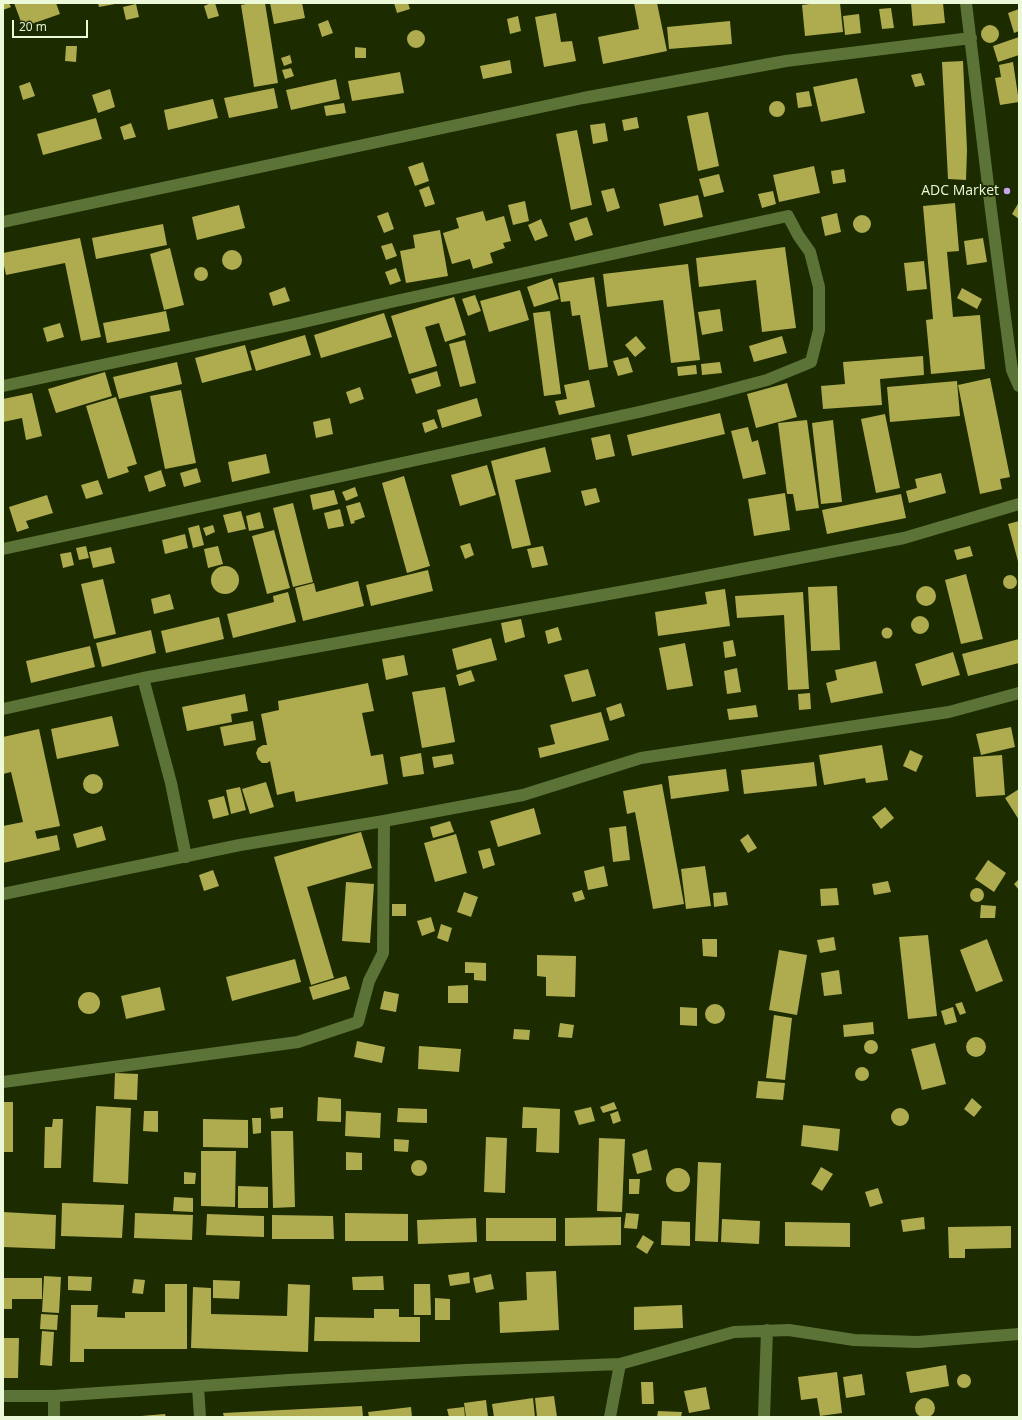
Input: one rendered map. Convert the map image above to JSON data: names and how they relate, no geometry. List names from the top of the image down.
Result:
{
  "places": ["ADC Market"],
  "scale_bar": "20 m"
}
